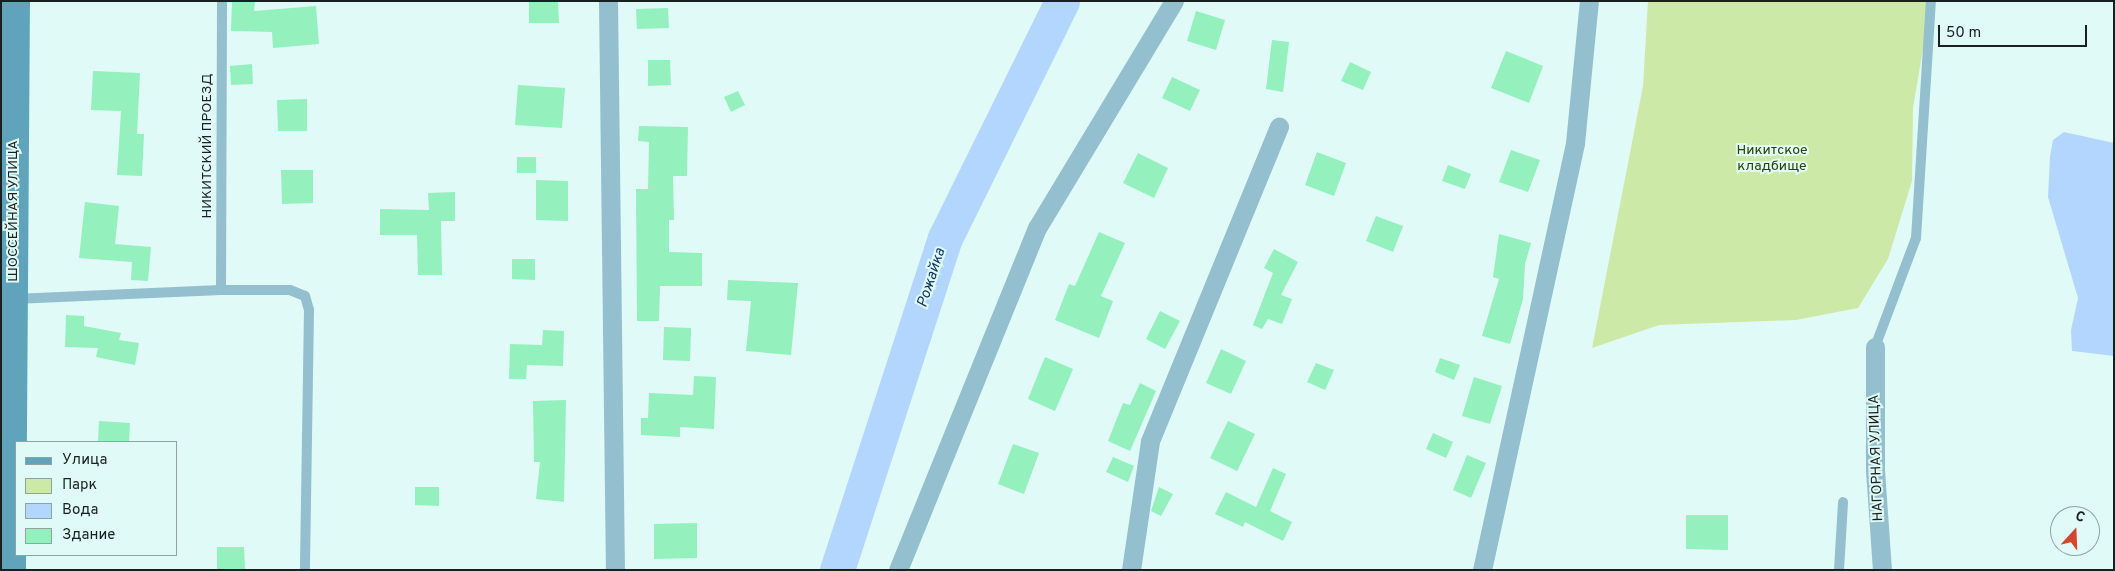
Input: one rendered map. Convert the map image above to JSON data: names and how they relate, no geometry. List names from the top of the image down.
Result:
{
  "streets": {
    "street": ["ШОССЕЙНАЯ УЛИЦА", "НАГОРНАЯ УЛИЦА"],
    "lane": ["НИКИТСКИЙ ПРОЕЗД"]
  },
  "water": ["Рожайка"],
  "parks": ["Никитское кладбище"],
  "legend": [
    "Улица",
    "Парк",
    "Вода",
    "Здание"
  ],
  "scale_bar": "50 m",
  "north": "top"
}
